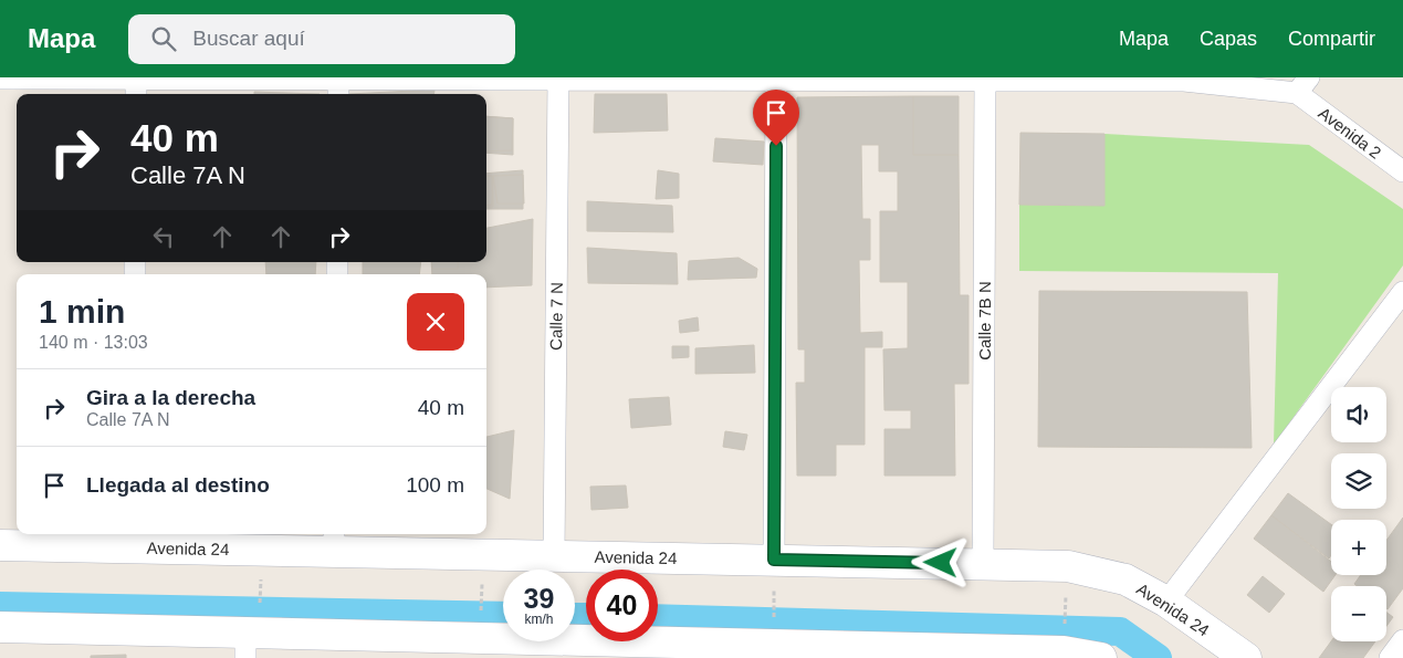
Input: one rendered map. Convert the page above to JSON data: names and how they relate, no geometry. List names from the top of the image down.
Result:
{
  "streets": {
    "street": [
      "Avenida 2",
      "Calle 7 N",
      "Calle 7B N",
      "Avenida 24"
    ]
  },
  "crossings": [
    ["Calle 7 N", "Avenida 24"],
    ["Calle 7B N", "Avenida 24"]
  ],
  "page": {
    "header": "Mapa",
    "search": "Buscar aquí",
    "nav": ["Mapa", "Capas", "Compartir"],
    "turn": ["40 m", "Calle 7A N"],
    "heading": ["1 min", "140 m · 13:03"],
    "list": [
      {
        "name": "Gira a la derecha",
        "note": "Calle 7A N",
        "value": "40 m"
      },
      {
        "name": "Llegada al destino",
        "value": "100 m"
      }
    ],
    "map_buttons": ["+", "−"],
    "speed": "39 km/h",
    "limit": "40"
  }
}
